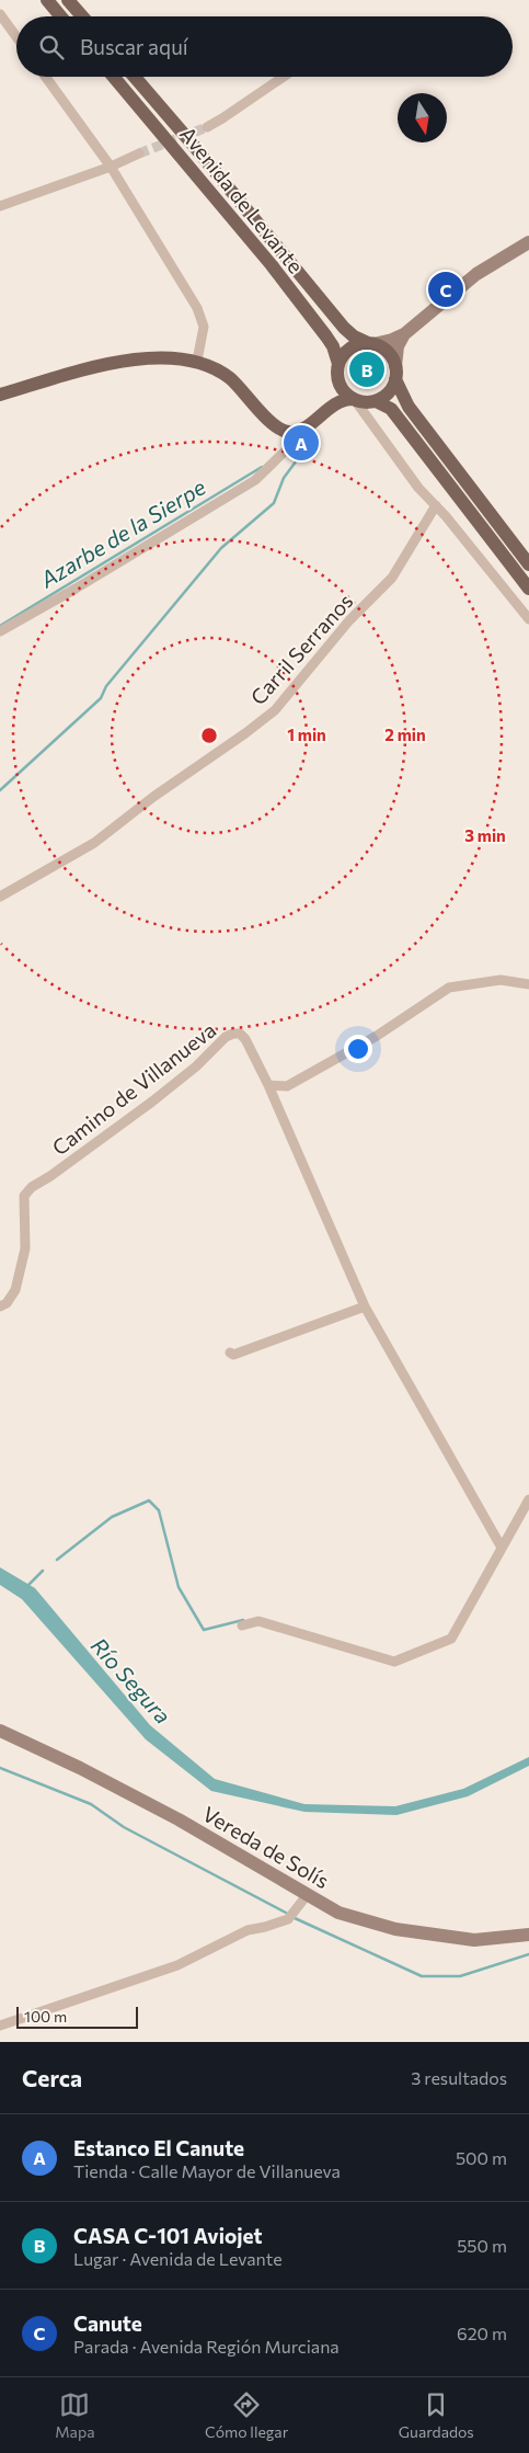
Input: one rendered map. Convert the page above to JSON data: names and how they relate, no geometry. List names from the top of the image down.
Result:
{
  "streets": {
    "main road": ["Avenida de Levante"],
    "street": ["Carril Serranos", "Camino de Villanueva", "Vereda de Solís"]
  },
  "water": ["Azarbe de la Sierpe", "Río Segura"],
  "scale_bar": "100 m",
  "north": "bottom",
  "page": {
    "search": "Buscar aquí",
    "pins": ["C", "B", "A"],
    "scale": "100 m",
    "heading": ["Cerca", "3 resultados"],
    "list": [
      {
        "mark": "A",
        "name": "Estanco El Canute",
        "note": "Tienda · Calle Mayor de Villanueva",
        "value": "500 m"
      },
      {
        "mark": "B",
        "name": "CASA C-101 Aviojet",
        "note": "Lugar · Avenida de Levante",
        "value": "550 m"
      },
      {
        "mark": "C",
        "name": "Canute",
        "note": "Parada · Avenida Región Murciana",
        "value": "620 m"
      }
    ],
    "nav": ["Mapa", "Cómo llegar", "Guardados"]
  },
  "rings": ["1 min", "2 min", "3 min"]
}
